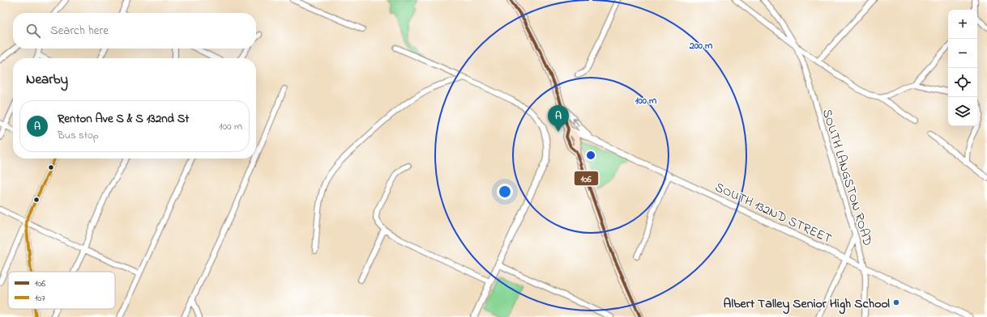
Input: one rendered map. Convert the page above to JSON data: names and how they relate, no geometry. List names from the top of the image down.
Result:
{
  "streets": {
    "street": ["SOUTH LANGSTON ROAD", "SOUTH 132ND STREET"]
  },
  "crossings": [
    ["SOUTH LANGSTON ROAD", "SOUTH 132ND STREET"]
  ],
  "places": ["Albert Talley Senior High School"],
  "lines": ["transit line 106", "transit line 107"],
  "legend": ["106", "107"],
  "page": {
    "map_buttons": ["+", "−"],
    "search": "Search here",
    "heading": "Nearby",
    "list": [
      {
        "mark": "A",
        "name": "Renton Ave S & S 132nd St",
        "note": "Bus stop",
        "value": "100 m"
      }
    ],
    "pins": "A"
  },
  "rings": ["200 m", "100 m"]
}
